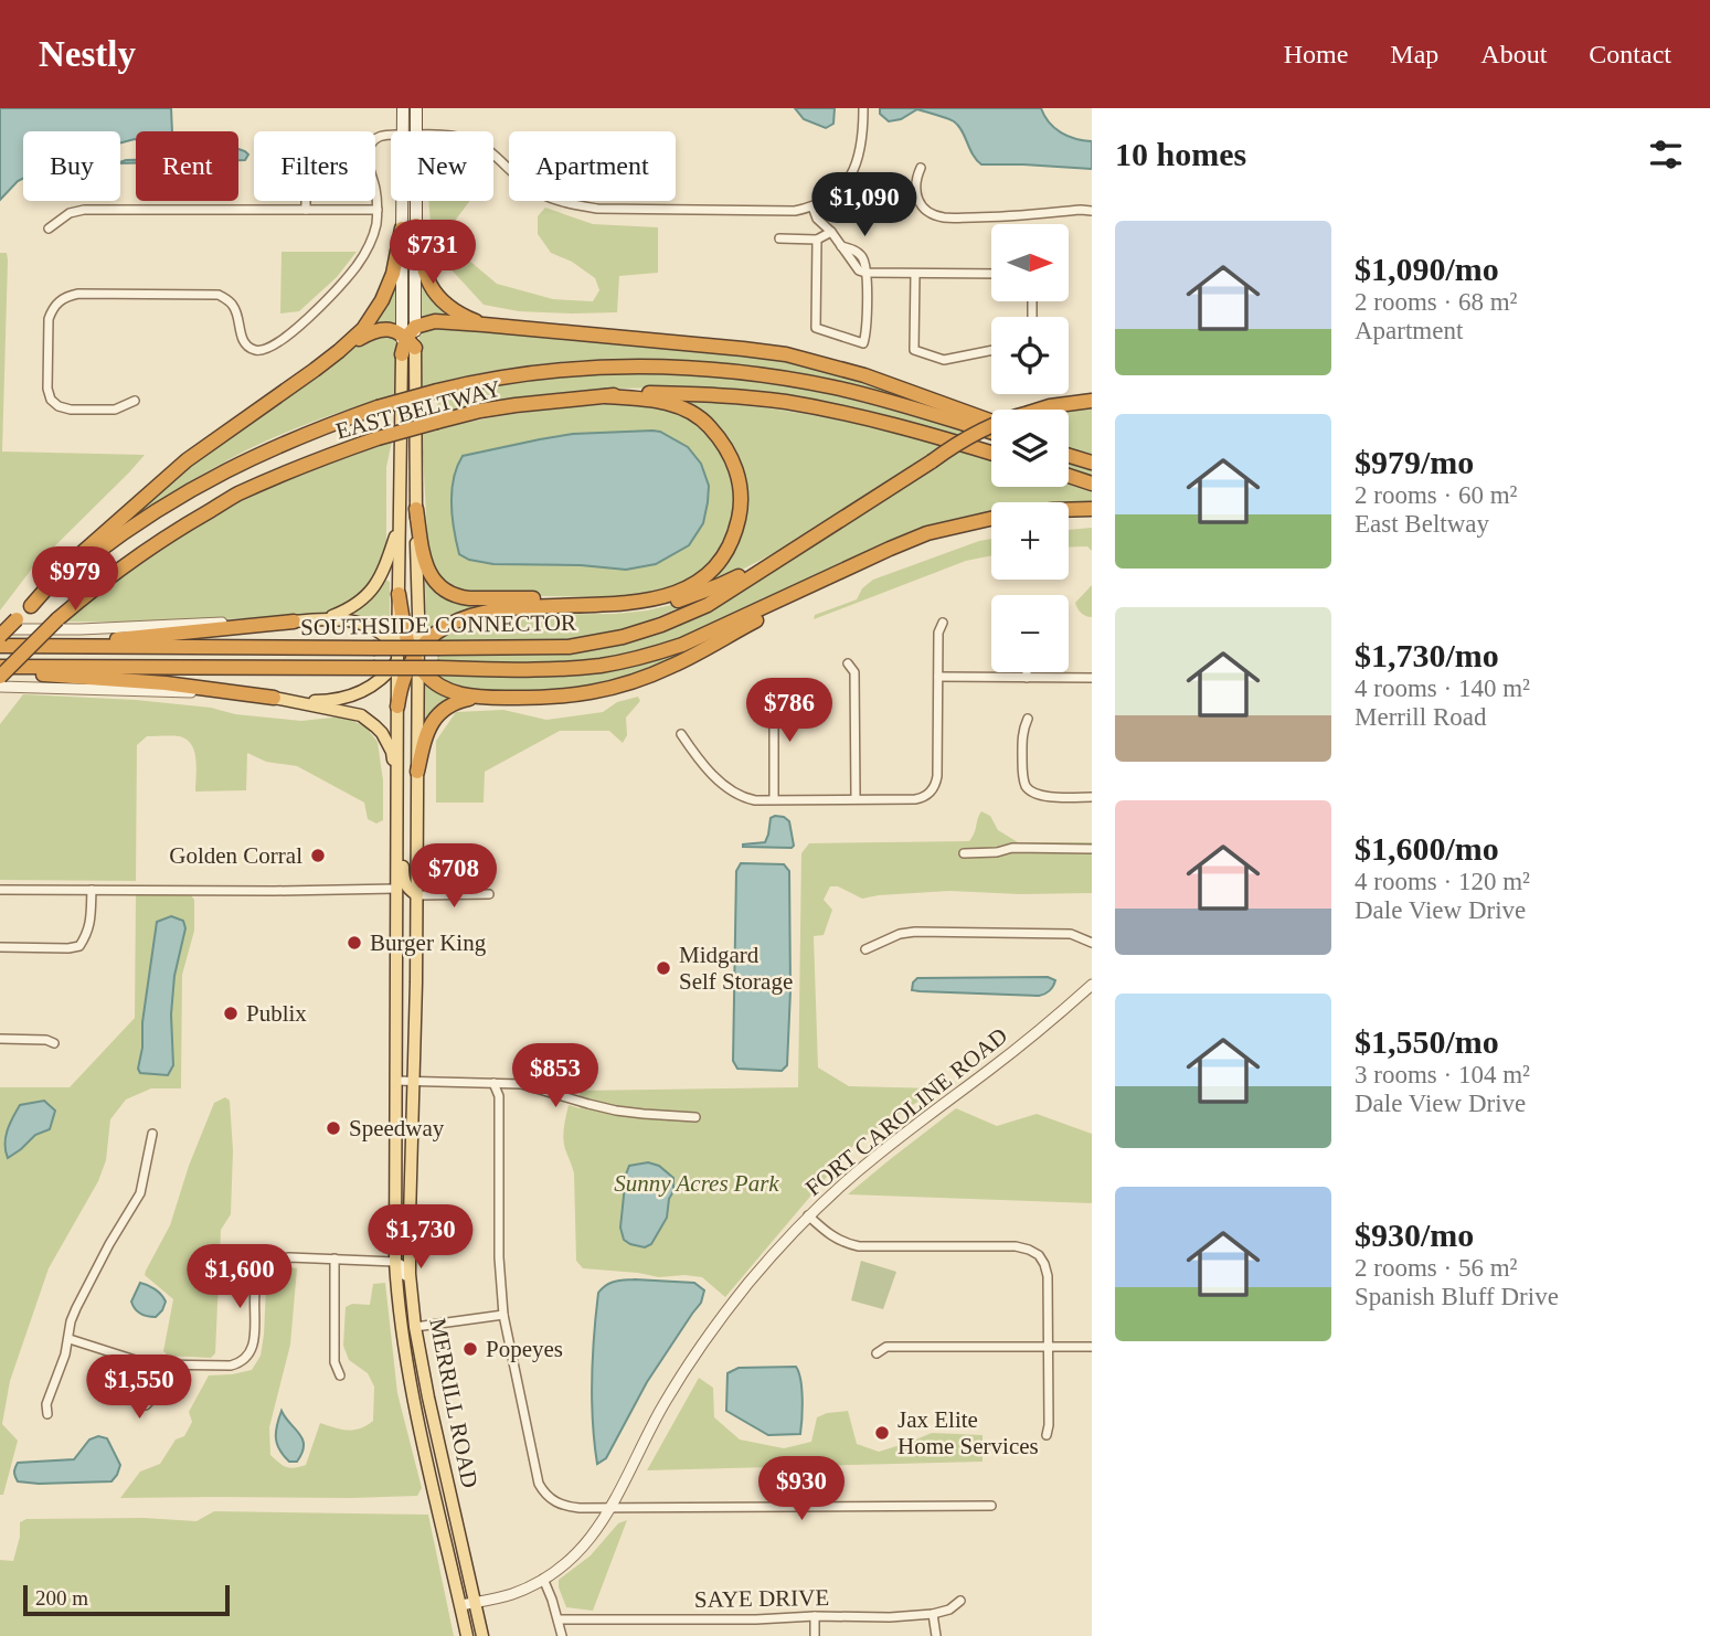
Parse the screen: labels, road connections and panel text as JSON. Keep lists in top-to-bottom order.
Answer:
{
  "streets": {
    "highway": ["EAST BELTWAY", "SOUTHSIDE CONNECTOR"],
    "main road": ["MERRILL ROAD"],
    "street": ["FORT CAROLINE ROAD", "SAYE DRIVE"]
  },
  "crossings": [
    ["EAST BELTWAY", "SOUTHSIDE CONNECTOR"],
    ["FORT CAROLINE ROAD", "MERRILL ROAD"]
  ],
  "parks": ["Sunny Acres Park"],
  "places": [
    "Golden Corral",
    "Burger King",
    "Midgard Self Storage",
    "Publix",
    "Speedway",
    "Popeyes",
    "Jax Elite Home Services"
  ],
  "scale_bar": "200 m",
  "north": "right",
  "page": {
    "header": "Nestly",
    "nav": [
      "Home",
      "Map",
      "About",
      "Contact"
    ],
    "heading": "10 homes",
    "chip": [
      "Buy",
      "Rent",
      "Filters",
      "New",
      "Apartment"
    ],
    "price": [
      "$1,090",
      "$731",
      "$979",
      "$786",
      "$708",
      "$853",
      "$1,730",
      "$1,600",
      "$1,550",
      "$930"
    ],
    "list": [
      {
        "name": "$1,090/mo",
        "note": "2 rooms · 68 m² · Apartment"
      },
      {
        "name": "$979/mo",
        "note": "2 rooms · 60 m² · East Beltway"
      },
      {
        "name": "$1,730/mo",
        "note": "4 rooms · 140 m² · Merrill Road"
      },
      {
        "name": "$1,600/mo",
        "note": "4 rooms · 120 m² · Dale View Drive"
      },
      {
        "name": "$1,550/mo",
        "note": "3 rooms · 104 m² · Dale View Drive"
      },
      {
        "name": "$930/mo",
        "note": "2 rooms · 56 m² · Spanish Bluff Drive"
      }
    ],
    "map_buttons": ["+", "−"],
    "scale": "200 m"
  }
}
